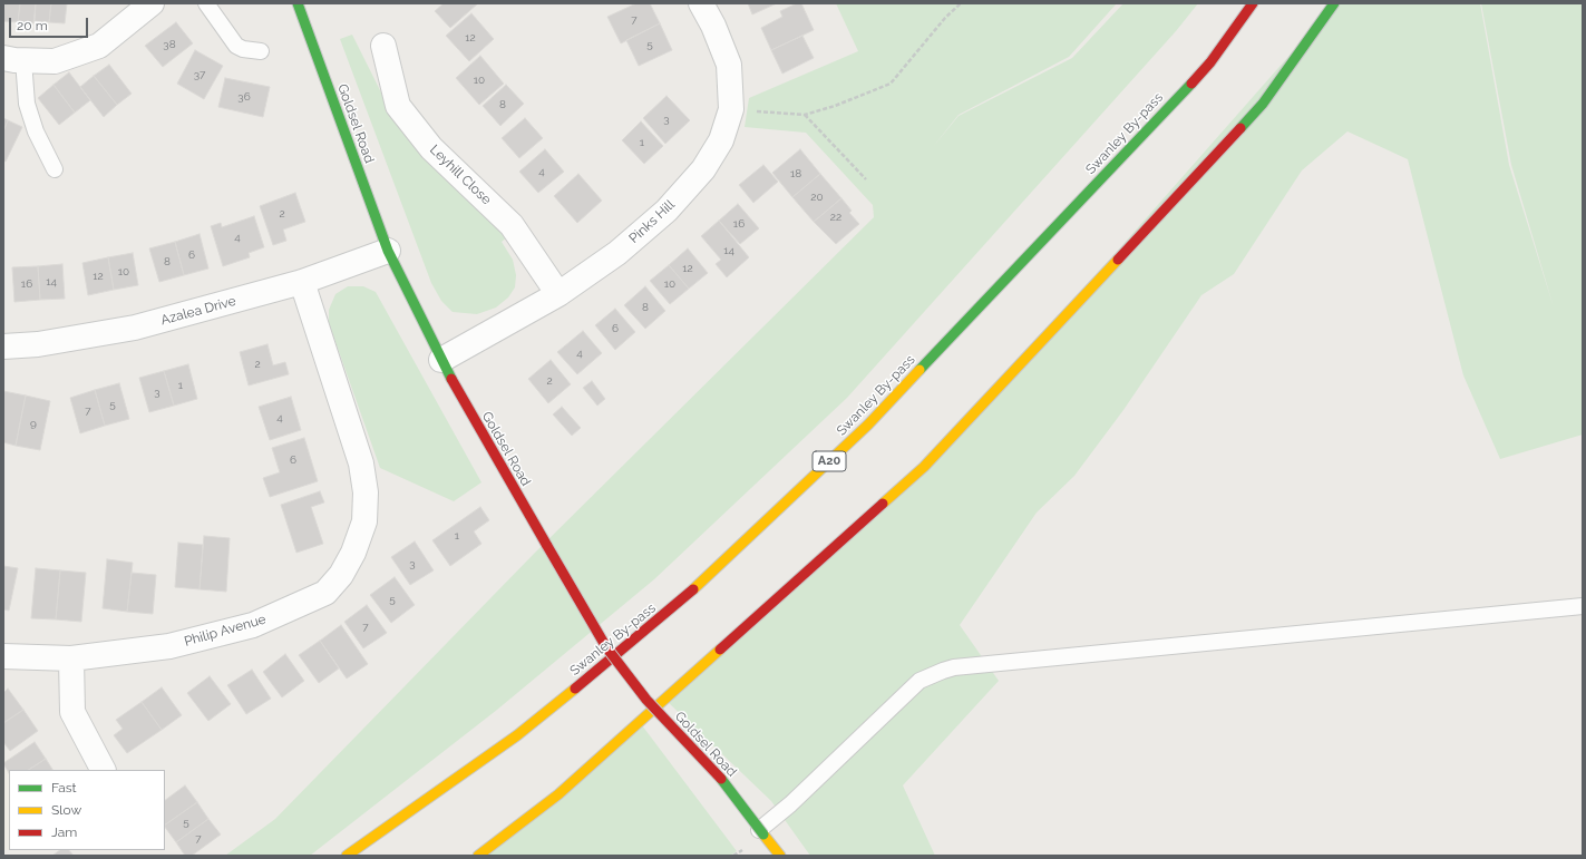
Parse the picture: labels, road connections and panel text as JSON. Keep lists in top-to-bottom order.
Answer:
{
  "streets": {
    "main road": ["Goldsel Road", "Swanley By-pass", "A20"],
    "street": [
      "Leyhill Close",
      "Pinks Hill",
      "Azalea Drive",
      "Philip Avenue"
    ]
  },
  "crossings": [
    ["Goldsel Road", "Pinks Hill"],
    ["Goldsel Road", "Azalea Drive"],
    ["Leyhill Close", "Pinks Hill"],
    ["Azalea Drive", "Philip Avenue"]
  ],
  "house_numbers": [
    "7",
    "12",
    "38",
    "5",
    "37",
    "10",
    "36",
    "8",
    "3",
    "1",
    "4",
    "18",
    "20",
    "2",
    "22",
    "16",
    "4",
    "14",
    "6",
    "8",
    "12",
    "10",
    "12",
    "14",
    "16",
    "10",
    "8",
    "6",
    "4",
    "2",
    "2",
    "1",
    "3",
    "5",
    "7",
    "4",
    "9",
    "6",
    "1",
    "3",
    "5",
    "7",
    "5",
    "7"
  ],
  "legend": ["Fast", "Slow", "Jam"],
  "scale_bar": "20 m"
}
